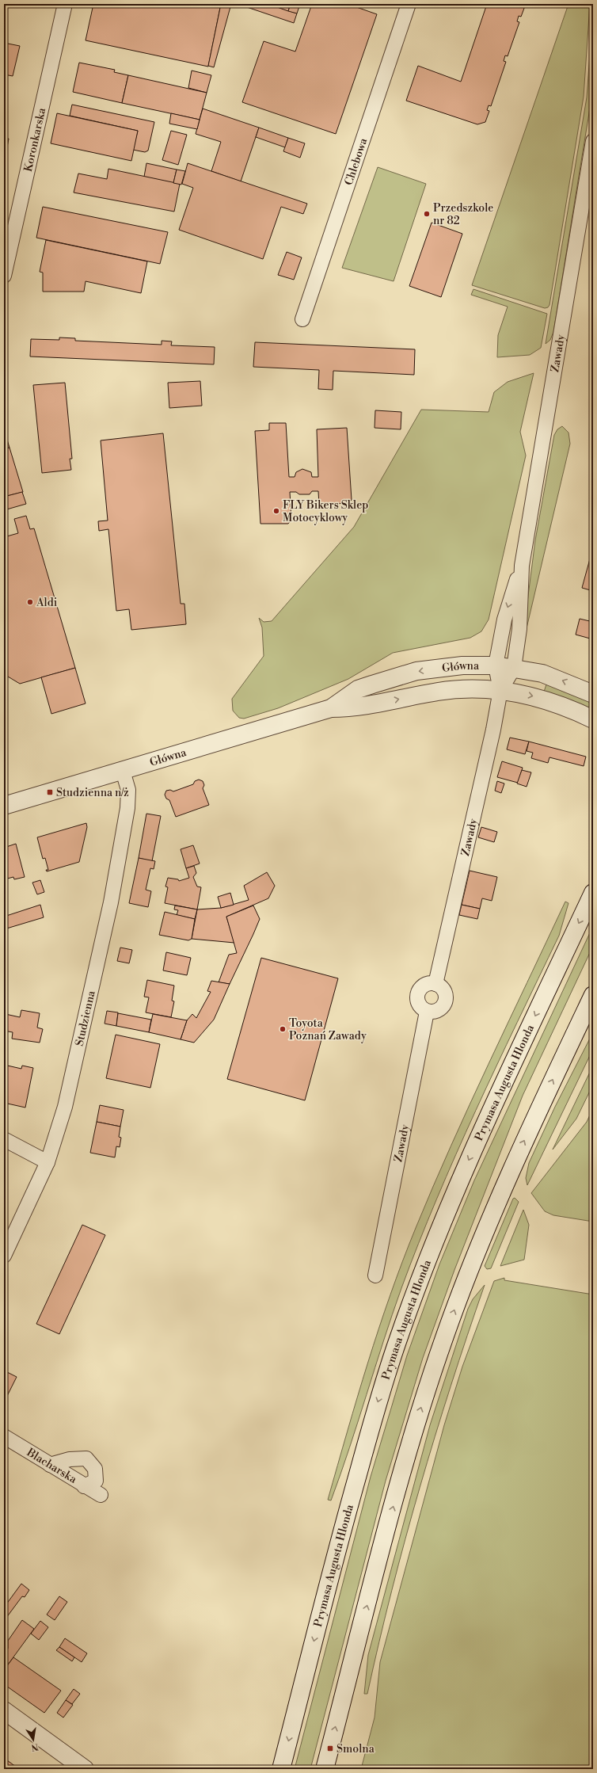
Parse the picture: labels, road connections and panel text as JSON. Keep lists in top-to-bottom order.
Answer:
{
  "streets": {
    "main road": ["Główna", "Prymasa Augusta Hlonda"],
    "street": [
      "Koronkarska",
      "Chlebowa",
      "Zawady",
      "Studzienna",
      "Blacharska"
    ]
  },
  "crossings": [
    ["Zawady", "Główna"],
    ["Główna", "Studzienna"]
  ],
  "places": {
    "other": [
      "Przedszkole nr 82",
      "FLY Bikers Sklep Motocyklowy",
      "Aldi",
      "Toyota Poznań Zawady"
    ],
    "transit": ["Studzienna n/ż", "Smolna"]
  },
  "north": "bottom"
}
